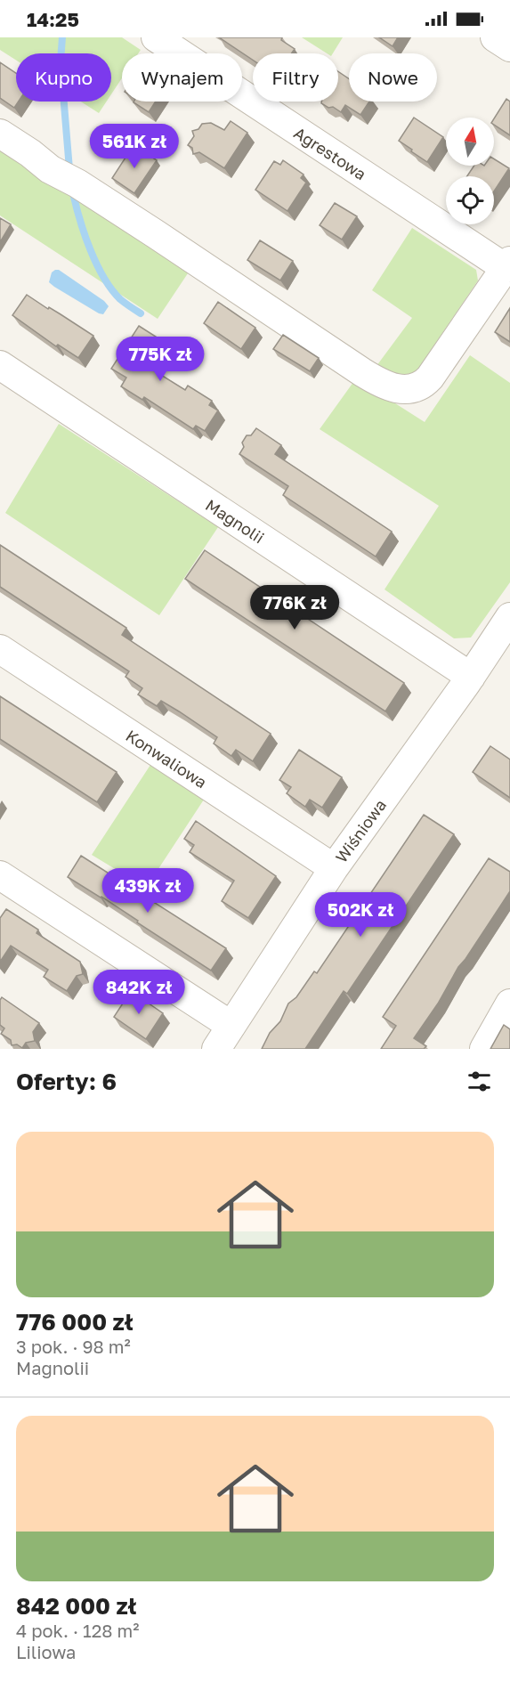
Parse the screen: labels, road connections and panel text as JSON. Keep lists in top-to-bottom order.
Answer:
{
  "streets": {
    "street": [
      "Agrestowa",
      "Magnolii",
      "Konwaliowa",
      "Wiśniowa"
    ]
  },
  "crossings": [
    ["Magnolii", "Wiśniowa"],
    ["Konwaliowa", "Wiśniowa"]
  ],
  "north": "top",
  "page": {
    "status": "14:25",
    "chip": [
      "Kupno",
      "Wynajem",
      "Filtry",
      "Nowe"
    ],
    "price": [
      "561K zł",
      "775K zł",
      "776K zł",
      "439K zł",
      "502K zł",
      "842K zł"
    ],
    "heading": "Oferty: 6",
    "list": [
      {
        "name": "776 000 zł",
        "note": "3 pok. · 98 m² · Magnolii"
      },
      {
        "name": "842 000 zł",
        "note": "4 pok. · 128 m² · Liliowa"
      }
    ]
  }
}
